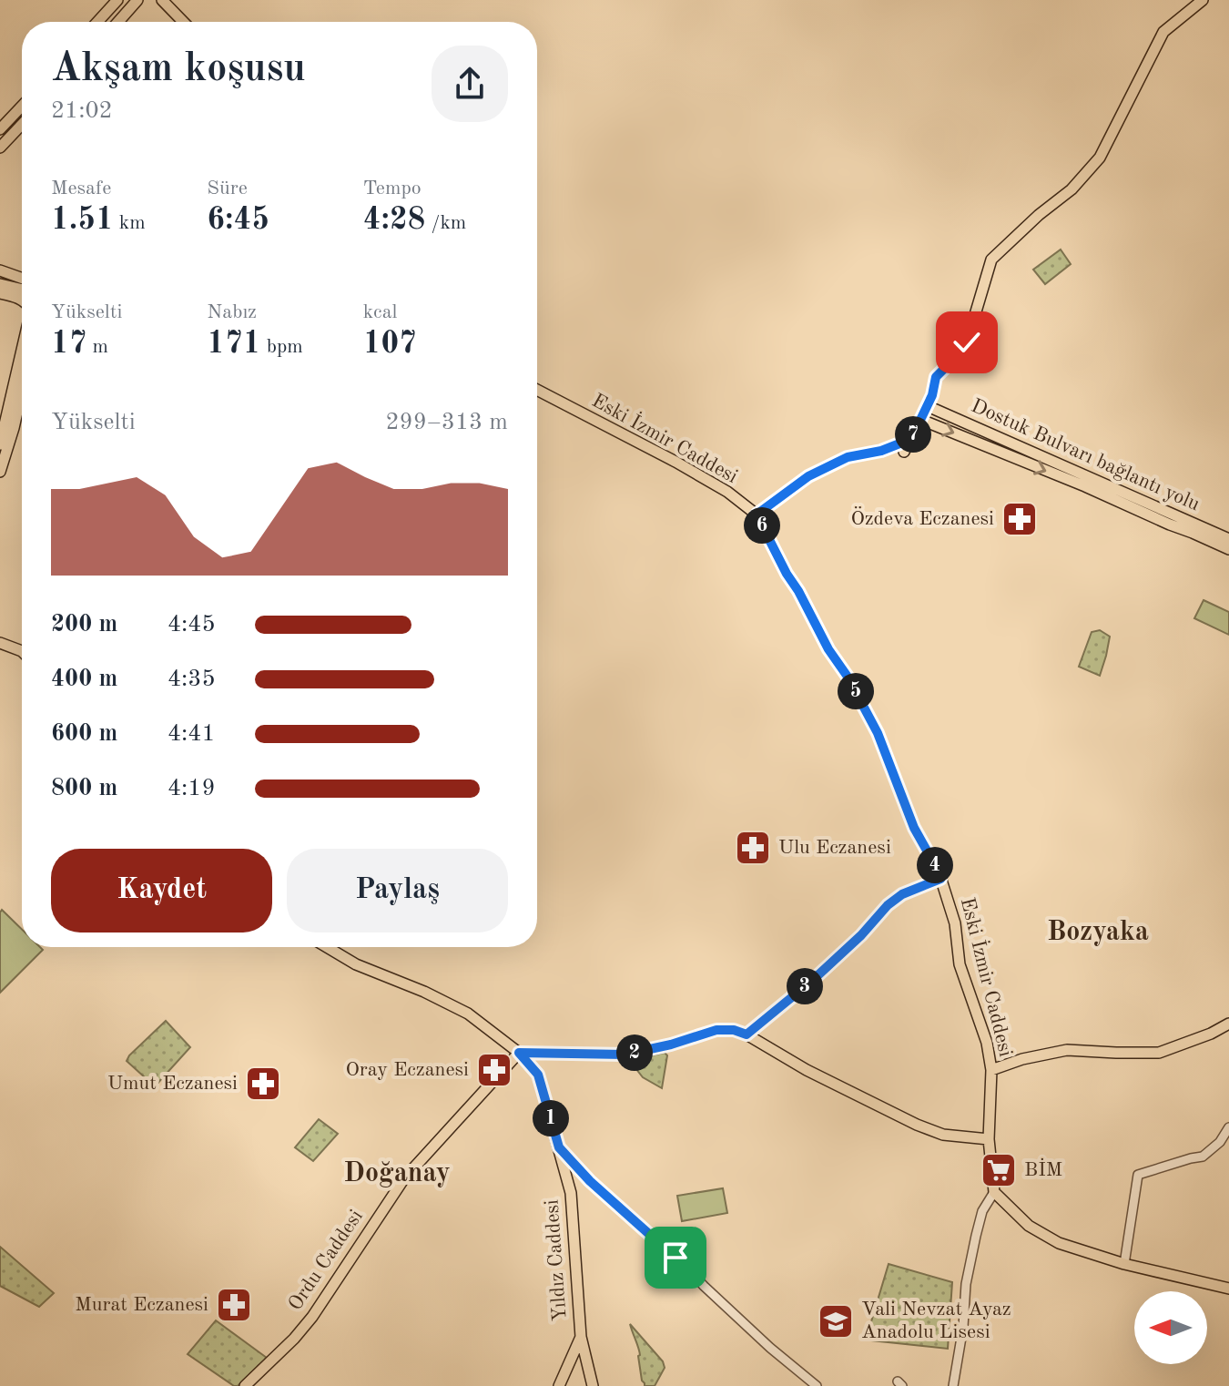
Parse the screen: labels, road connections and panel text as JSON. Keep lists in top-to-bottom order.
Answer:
{
  "streets": {
    "main road": [
      "Eski İzmir Caddesi",
      "Dostuk Bulvarı bağlantı yolu",
      "Ordu Caddesi",
      "Yıldız Caddesi"
    ]
  },
  "crossings": [
    ["Ordu Caddesi", "Yıldız Caddesi"]
  ],
  "districts": ["Bozyaka", "Doğanay"],
  "places": {
    "pharmacy": [
      "Özdeva Eczanesi",
      "Ulu Eczanesi",
      "Oray Eczanesi",
      "Umut Eczanesi",
      "Murat Eczanesi"
    ],
    "supermarket": ["BİM"],
    "school or university": ["Vali Nevzat Ayaz Anadolu Lisesi"]
  },
  "north": "left",
  "page": {
    "heading": ["Akşam koşusu", "21:02"],
    "stats": [
      ["Mesafe", "1.51 km"],
      ["Süre", "6:45"],
      ["Tempo", "4:28 /km"],
      ["Yükselti", "17 m"],
      ["Nabız", "171 bpm"],
      ["kcal", "107"]
    ],
    "chart": ["Yükselti", "299–313 m"],
    "pins": [
      "7",
      "6",
      "5",
      "4",
      "3",
      "2",
      "1"
    ],
    "list": [
      {
        "name": "200 m",
        "note": "4:45"
      },
      {
        "name": "400 m",
        "note": "4:35"
      },
      {
        "name": "600 m",
        "note": "4:41"
      },
      {
        "name": "800 m",
        "note": "4:19"
      }
    ],
    "buttons": ["Kaydet", "Paylaş"]
  }
}
